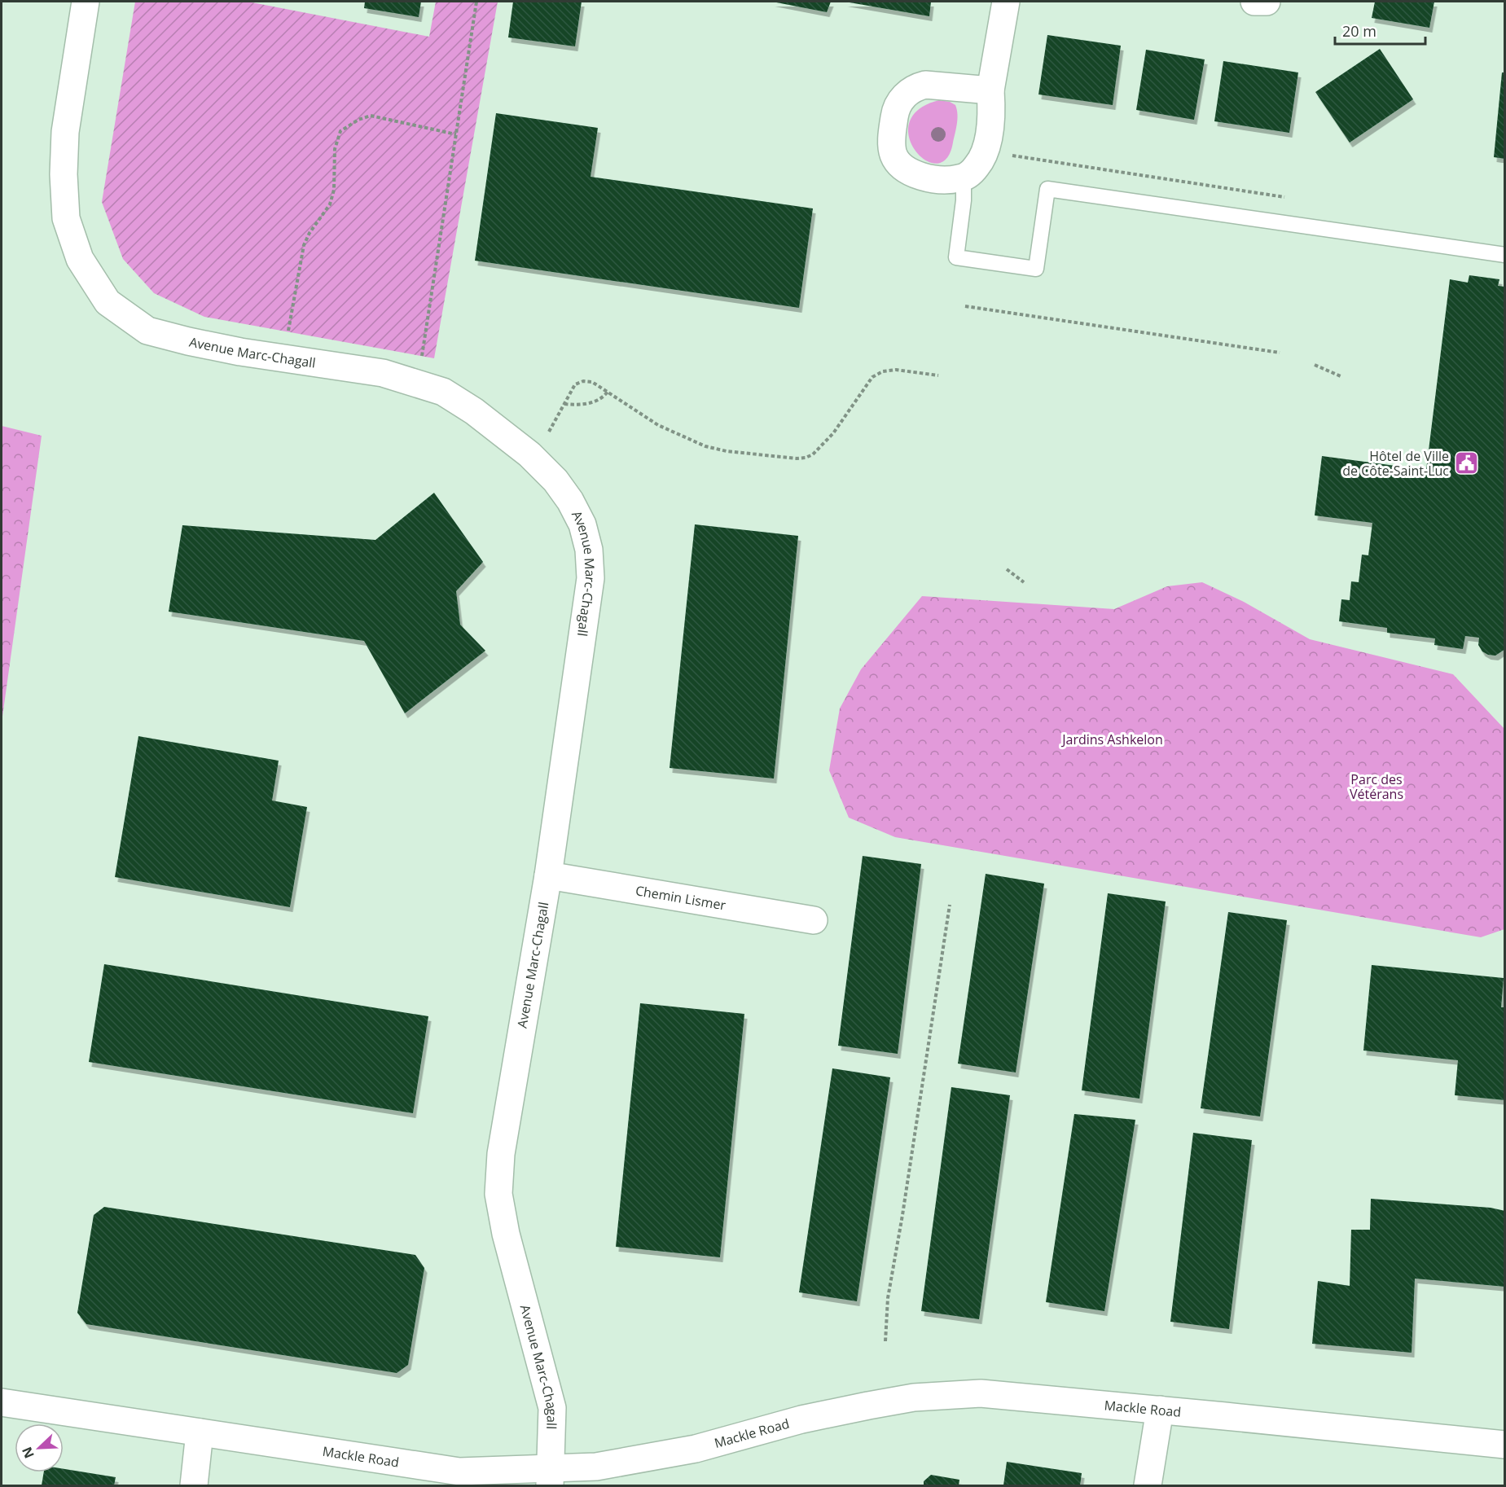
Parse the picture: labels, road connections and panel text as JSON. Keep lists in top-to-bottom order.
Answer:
{
  "streets": {
    "street": ["Avenue Marc-Chagall", "Chemin Lismer", "Mackle Road"]
  },
  "crossings": [
    ["Avenue Marc-Chagall", "Chemin Lismer"],
    ["Avenue Marc-Chagall", "Mackle Road"]
  ],
  "parks": ["Jardins Ashkelon", "Parc des Vétérans"],
  "places": {
    "public building": ["Hôtel de Ville de Côte-Saint-Luc"]
  },
  "scale_bar": "20 m",
  "north": "bottom left"
}
